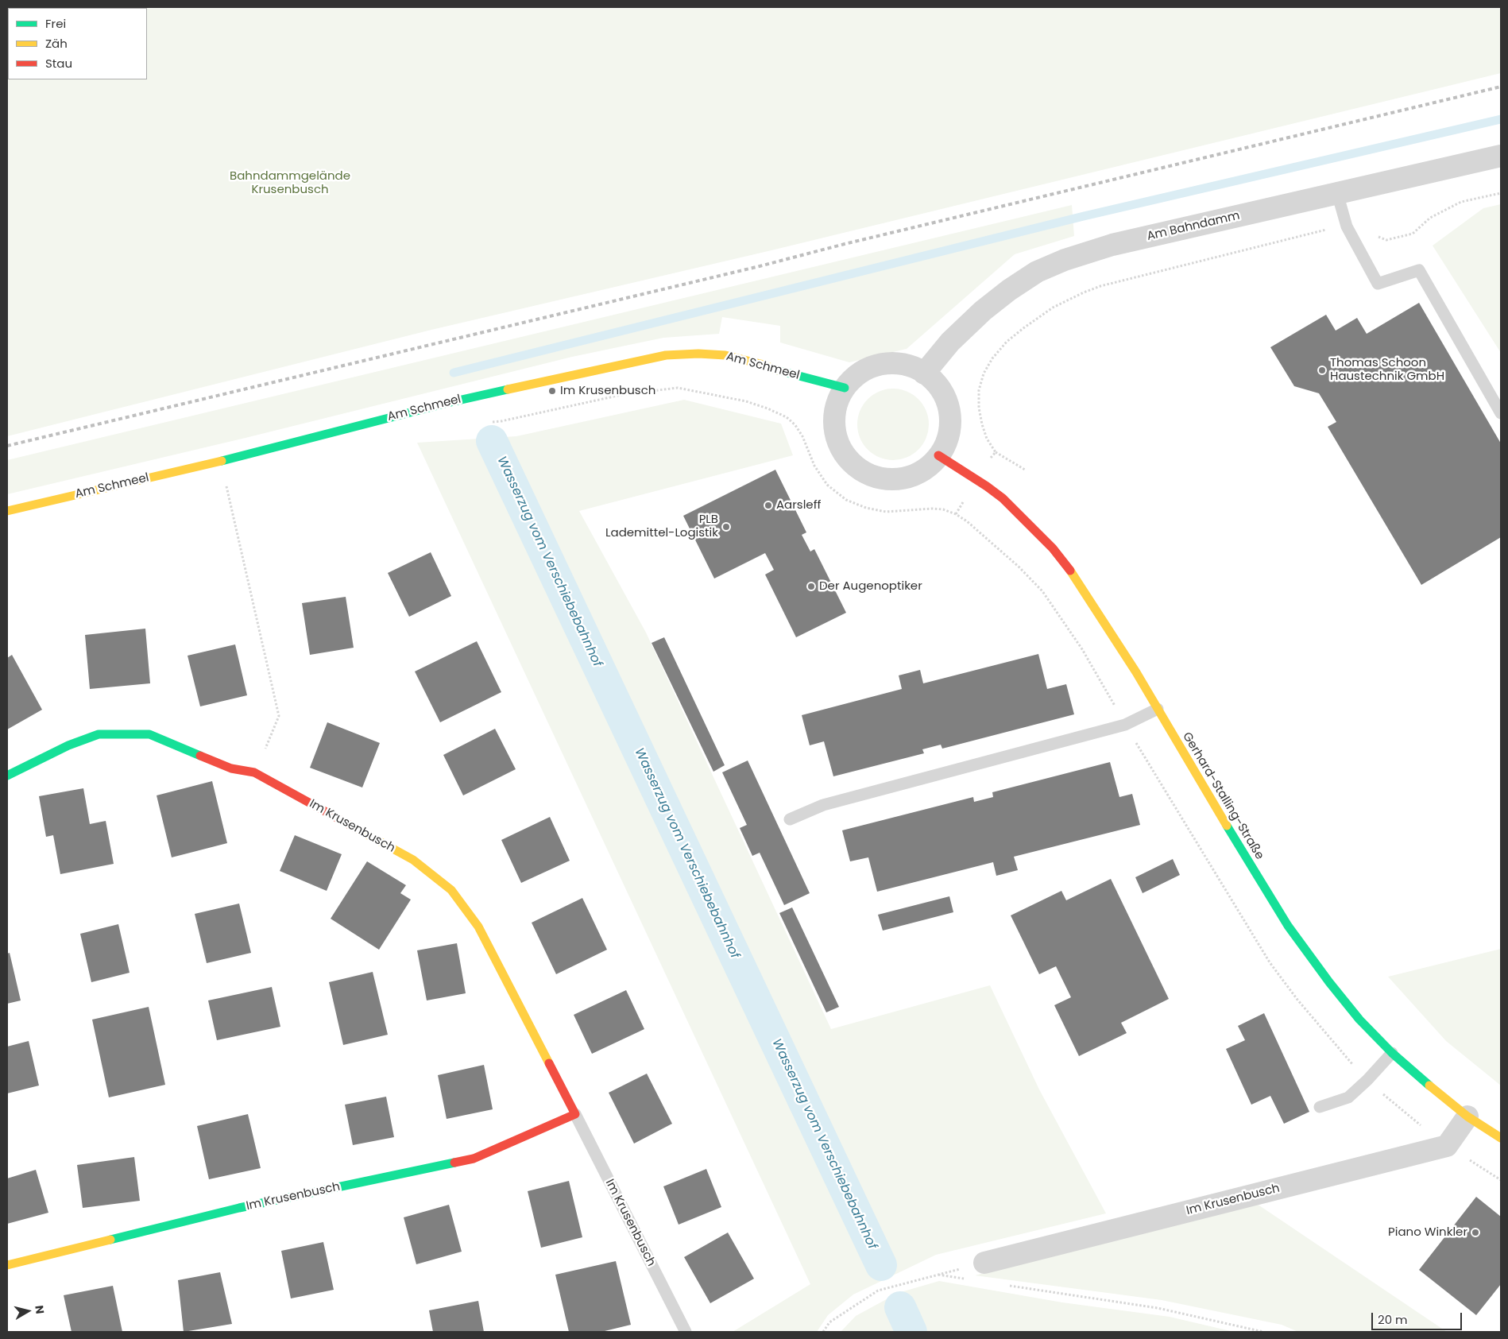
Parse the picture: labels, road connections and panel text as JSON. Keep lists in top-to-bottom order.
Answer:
{
  "streets": {
    "street": [
      "Am Bahndamm",
      "Am Schmeel",
      "Gerhard-Stalling-Straße",
      "Im Krusenbusch"
    ]
  },
  "crossings": [
    ["Am Bahndamm", "Am Schmeel"],
    ["Am Bahndamm", "Gerhard-Stalling-Straße"],
    ["Am Schmeel", "Gerhard-Stalling-Straße"],
    ["Gerhard-Stalling-Straße", "Im Krusenbusch"]
  ],
  "water": ["Wasserzug vom Verschiebebahnhof"],
  "parks": ["Bahndammgelände Krusenbusch"],
  "places": [
    "Thomas Schoon Haustechnik GmbH",
    "Im Krusenbusch",
    "Aarsleff",
    "PLB Lademittel-Logistik",
    "Der Augenoptiker",
    "Piano Winkler"
  ],
  "legend": ["Frei", "Zäh", "Stau"],
  "scale_bar": "20 m",
  "north": "right"
}
